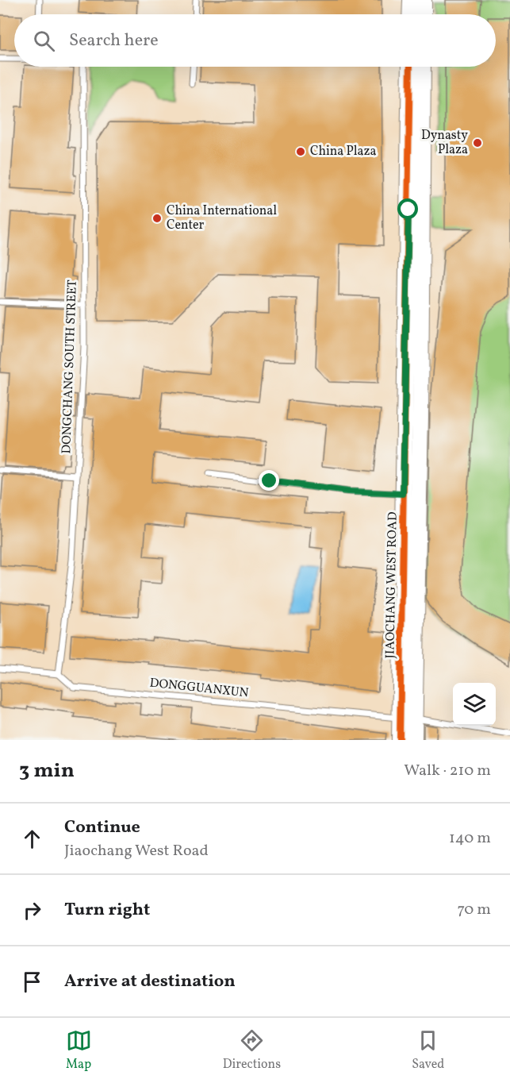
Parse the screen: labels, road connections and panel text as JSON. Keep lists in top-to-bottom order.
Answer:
{
  "streets": {
    "street": ["JIAOCHANG WEST ROAD"],
    "lane": ["DONGCHANG SOUTH STREET", "DONGGUANXUN"]
  },
  "crossings": [
    ["DONGCHANG SOUTH STREET", "DONGGUANXUN"],
    ["JIAOCHANG WEST ROAD", "DONGGUANXUN"]
  ],
  "places": ["Dynasty Plaza", "China Plaza", "China International Center"],
  "page": {
    "search": "Search here",
    "heading": ["3 min", "Walk · 210 m"],
    "list": [
      ["Continue", "Jiaochang West Road", "140 m"],
      ["Turn right", "70 m"],
      "Arrive at destination"
    ],
    "nav": ["Map", "Directions", "Saved"]
  }
}
